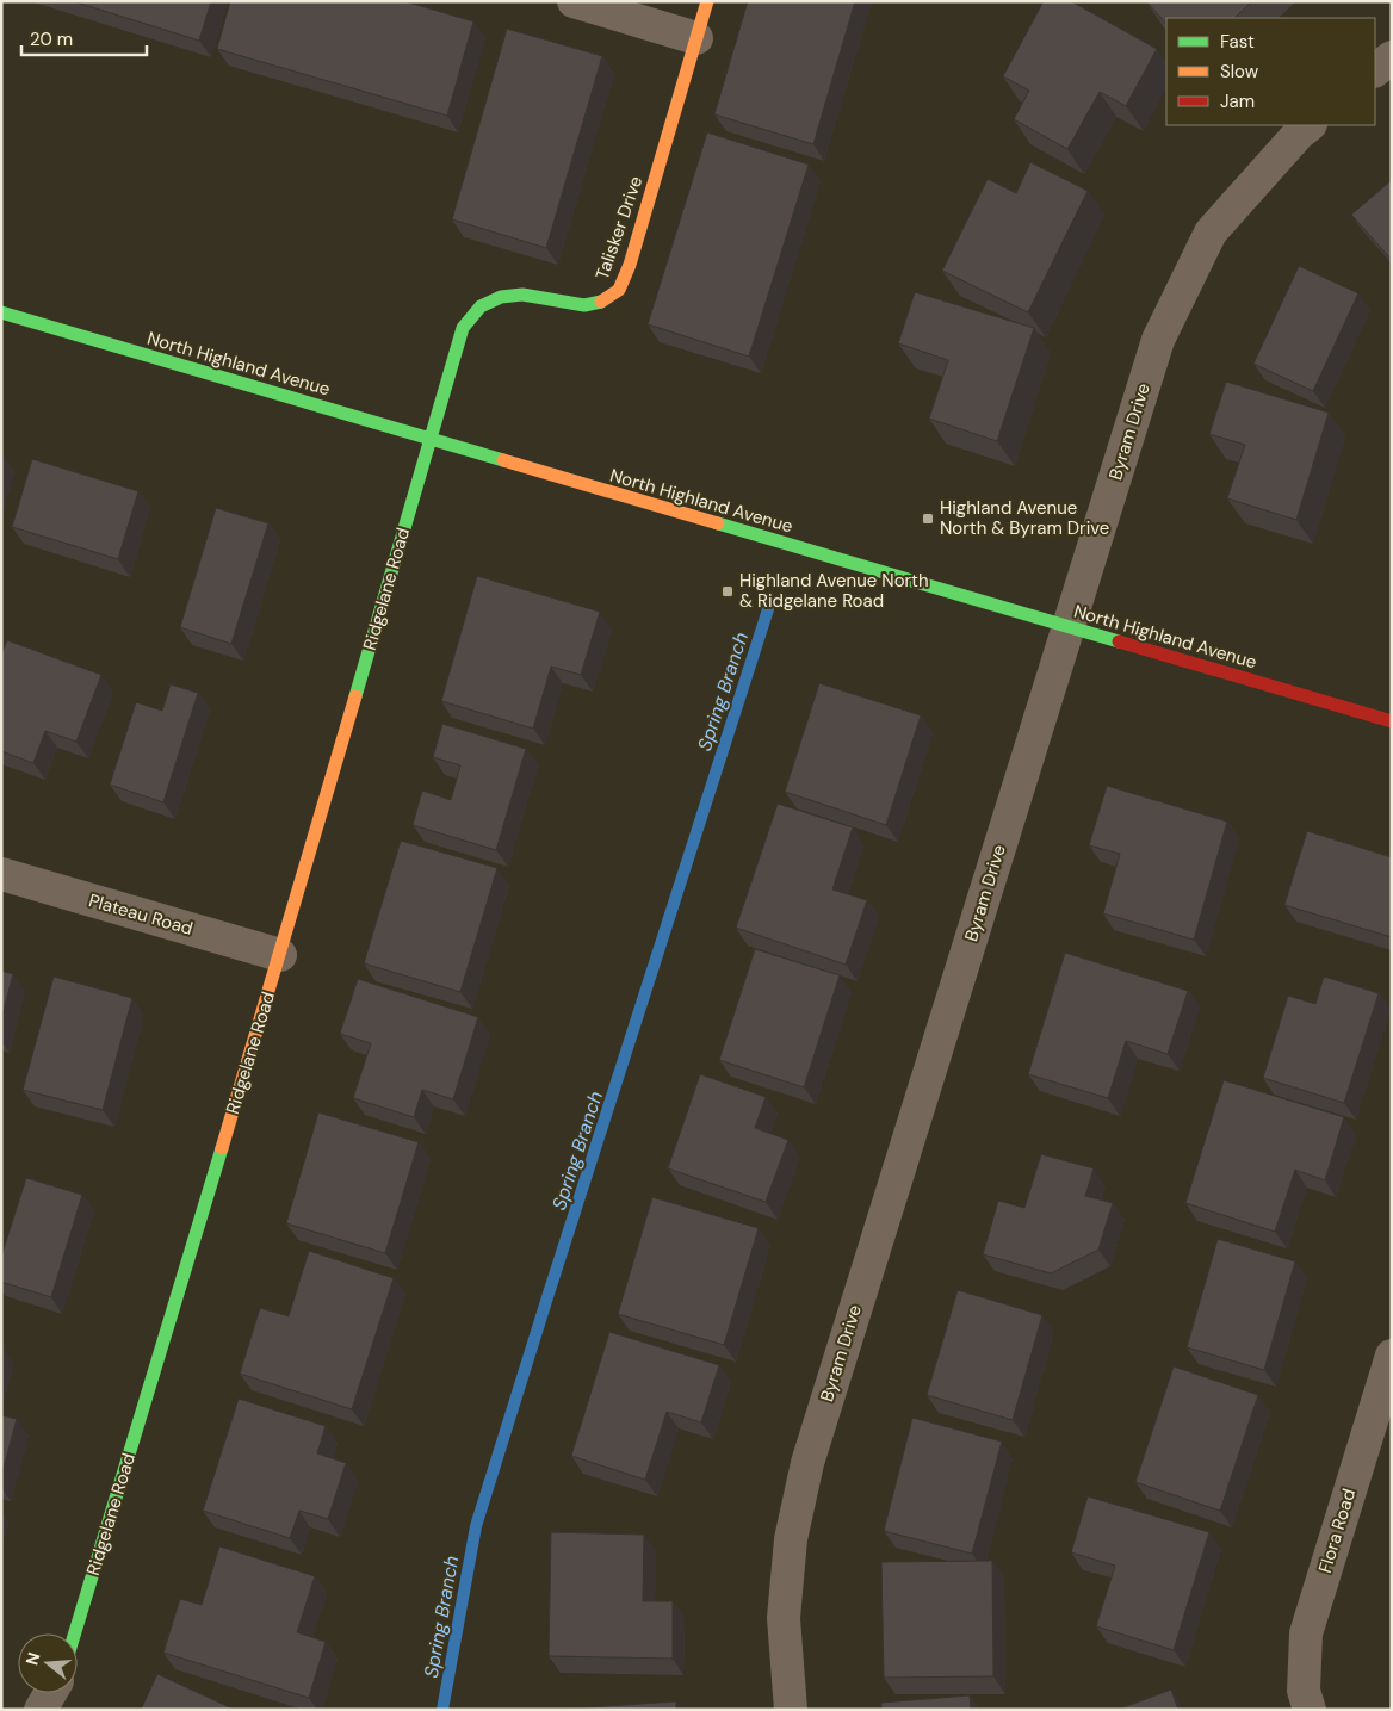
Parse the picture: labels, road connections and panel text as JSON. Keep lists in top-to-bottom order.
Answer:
{
  "streets": {
    "street": [
      "Talisker Drive",
      "North Highland Avenue",
      "Byram Drive",
      "Ridgelane Road",
      "Plateau Road",
      "Flora Road"
    ]
  },
  "crossings": [
    ["Talisker Drive", "North Highland Avenue"],
    ["Talisker Drive", "Ridgelane Road"],
    ["North Highland Avenue", "Byram Drive"],
    ["North Highland Avenue", "Ridgelane Road"],
    ["Ridgelane Road", "Plateau Road"]
  ],
  "water": ["Spring Branch"],
  "places": {
    "transit": ["Highland Avenue North & Byram Drive", "Highland Avenue North & Ridgelane Road"]
  },
  "legend": ["Fast", "Slow", "Jam"],
  "scale_bar": "20 m",
  "north": "left"
}
